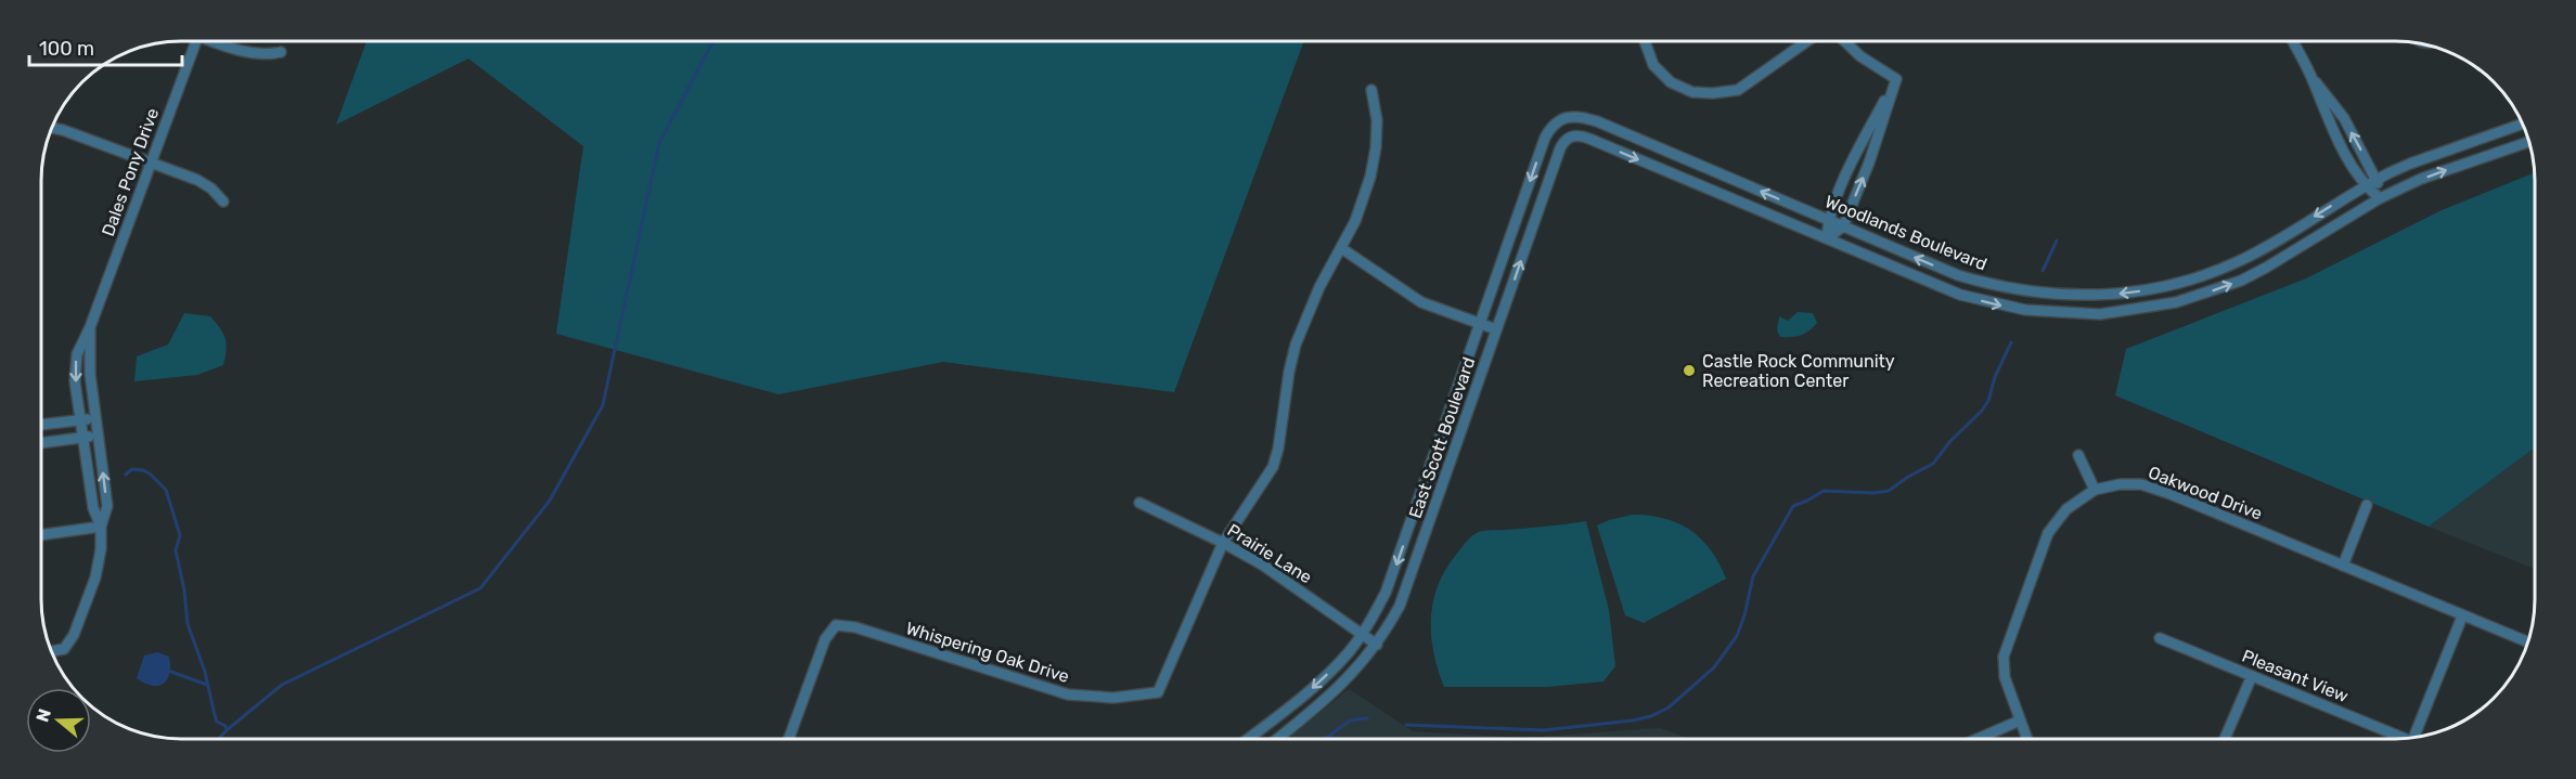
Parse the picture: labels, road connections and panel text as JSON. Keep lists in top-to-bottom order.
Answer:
{
  "streets": {
    "street": [
      "Dales Pony Drive",
      "Woodlands Boulevard",
      "East Scott Boulevard",
      "Oakwood Drive",
      "Prairie Lane",
      "Whispering Oak Drive",
      "Pleasant View"
    ]
  },
  "crossings": [
    ["Woodlands Boulevard", "East Scott Boulevard"],
    ["East Scott Boulevard", "Prairie Lane"],
    ["Prairie Lane", "Whispering Oak Drive"]
  ],
  "places": ["Castle Rock Community Recreation Center"],
  "scale_bar": "100 m",
  "north": "left"
}
